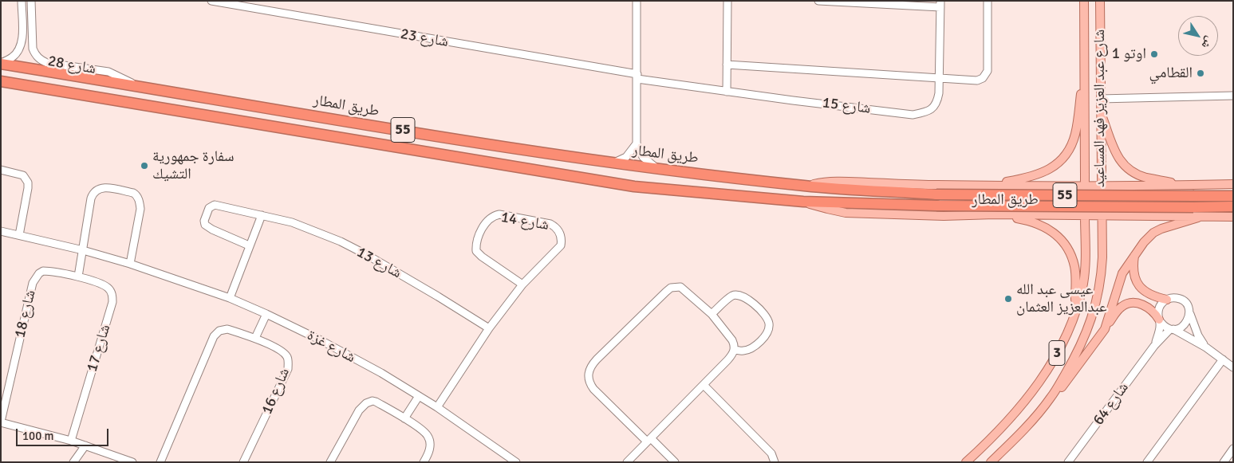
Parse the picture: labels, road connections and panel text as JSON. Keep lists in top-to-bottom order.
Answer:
{
  "streets": {
    "highway": ["طريق المطار", "55"],
    "main road": ["شارع عبد العزيز فهد المساعيد", "3"],
    "street": [
      "شارع 23",
      "شارع 28",
      "شارع 15",
      "شارع 14",
      "شارع 13",
      "شارع 18",
      "شارع غزة",
      "شارع 17",
      "شارع 16",
      "شارع 64"
    ]
  },
  "crossings": [
    ["شارع 23", "شارع 15"],
    ["شارع 28", "طريق المطار"],
    ["طريق المطار", "شارع عبد العزيز فهد المساعيد"],
    ["طريق المطار", "3"],
    ["شارع عبد العزيز فهد المساعيد", "3"],
    ["شارع 14", "شارع 13"],
    ["شارع 14", "شارع غزة"],
    ["شارع 18", "شارع 17"]
  ],
  "places": [
    "اوتو 1",
    "القطامي",
    "سفارة جمهورية التشيك",
    "عيسى عبد الله عبدالعزيز العثمان"
  ],
  "scale_bar": "100 m",
  "north": "bottom right"
}
